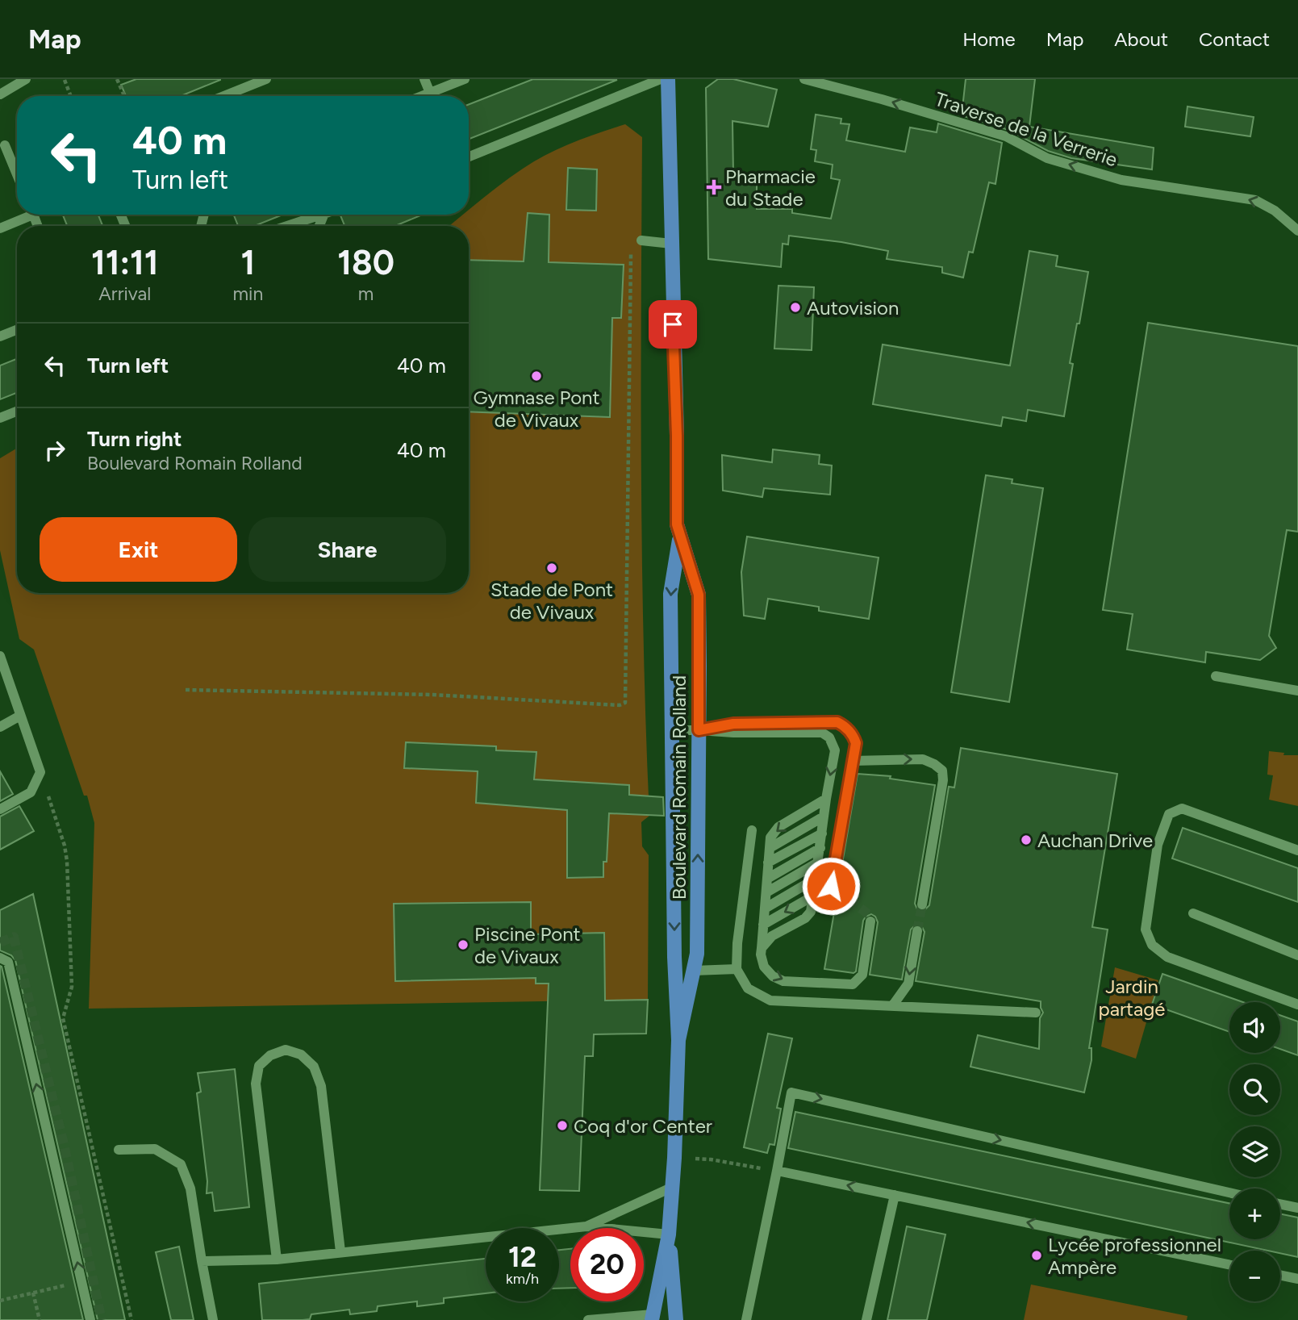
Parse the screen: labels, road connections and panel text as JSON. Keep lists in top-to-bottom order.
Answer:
{
  "streets": {
    "main road": ["Boulevard Romain Rolland"],
    "street": ["Traverse de la Verrerie"]
  },
  "one_way": ["Traverse de la Verrerie"],
  "parks": ["Jardin partagé"],
  "places": {
    "health": ["Pharmacie du Stade"],
    "other": [
      "Autovision",
      "Gymnase Pont de Vivaux",
      "Stade de Pont de Vivaux",
      "Auchan Drive",
      "Piscine Pont de Vivaux",
      "Coq d'or Center",
      "Lycée professionnel Ampère"
    ]
  },
  "page": {
    "header": "Map",
    "nav": [
      "Home",
      "Map",
      "About",
      "Contact"
    ],
    "turn": ["40 m", "Turn left"],
    "eta": [
      "11:11",
      "Arrival",
      "1",
      "min",
      "180",
      "m"
    ],
    "list": [
      {
        "name": "Turn left",
        "value": "40 m"
      },
      {
        "name": "Turn right",
        "note": "Boulevard Romain Rolland",
        "value": "40 m"
      }
    ],
    "buttons": ["Exit", "Share"],
    "map_buttons": ["+", "−"],
    "speed": "12 km/h",
    "limit": "20"
  }
}
